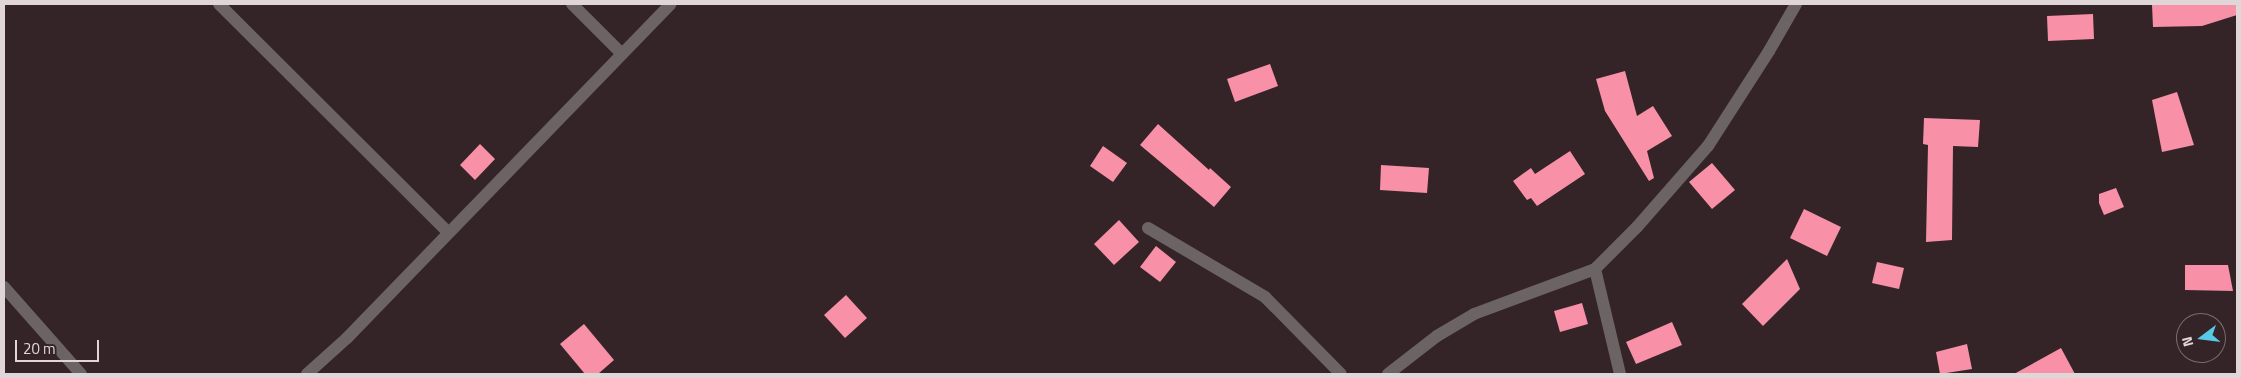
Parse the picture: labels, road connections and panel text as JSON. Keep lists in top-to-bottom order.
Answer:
{
  "scale_bar": "20 m",
  "north": "left"
}
